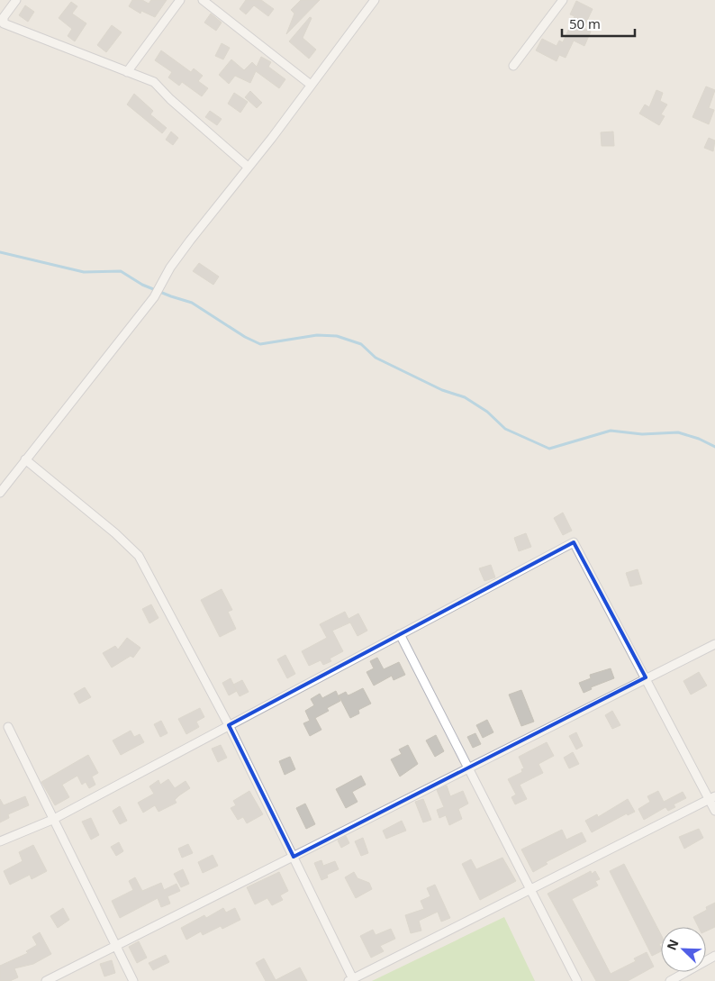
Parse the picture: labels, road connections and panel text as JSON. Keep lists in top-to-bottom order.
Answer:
{
  "scale_bar": "50 m",
  "north": "top left"
}
